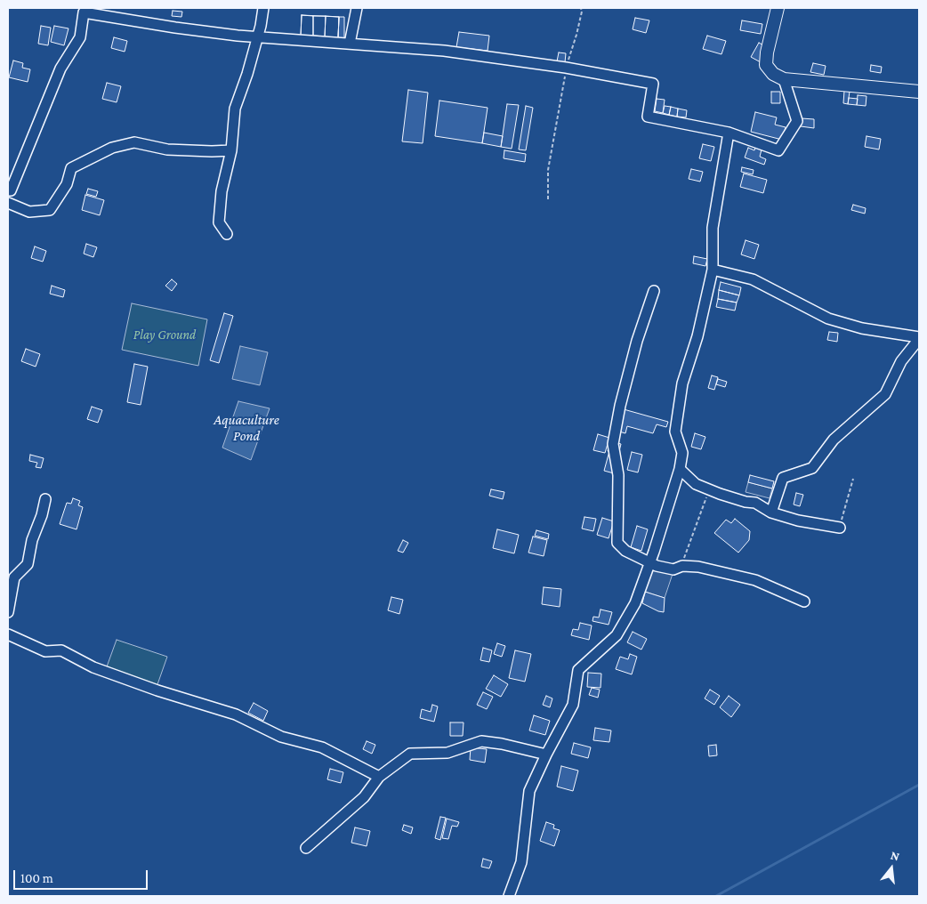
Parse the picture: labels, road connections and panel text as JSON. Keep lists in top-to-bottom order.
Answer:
{
  "water": ["Aquaculture Pond"],
  "parks": ["Play Ground"],
  "scale_bar": "100 m",
  "north": "top"
}
